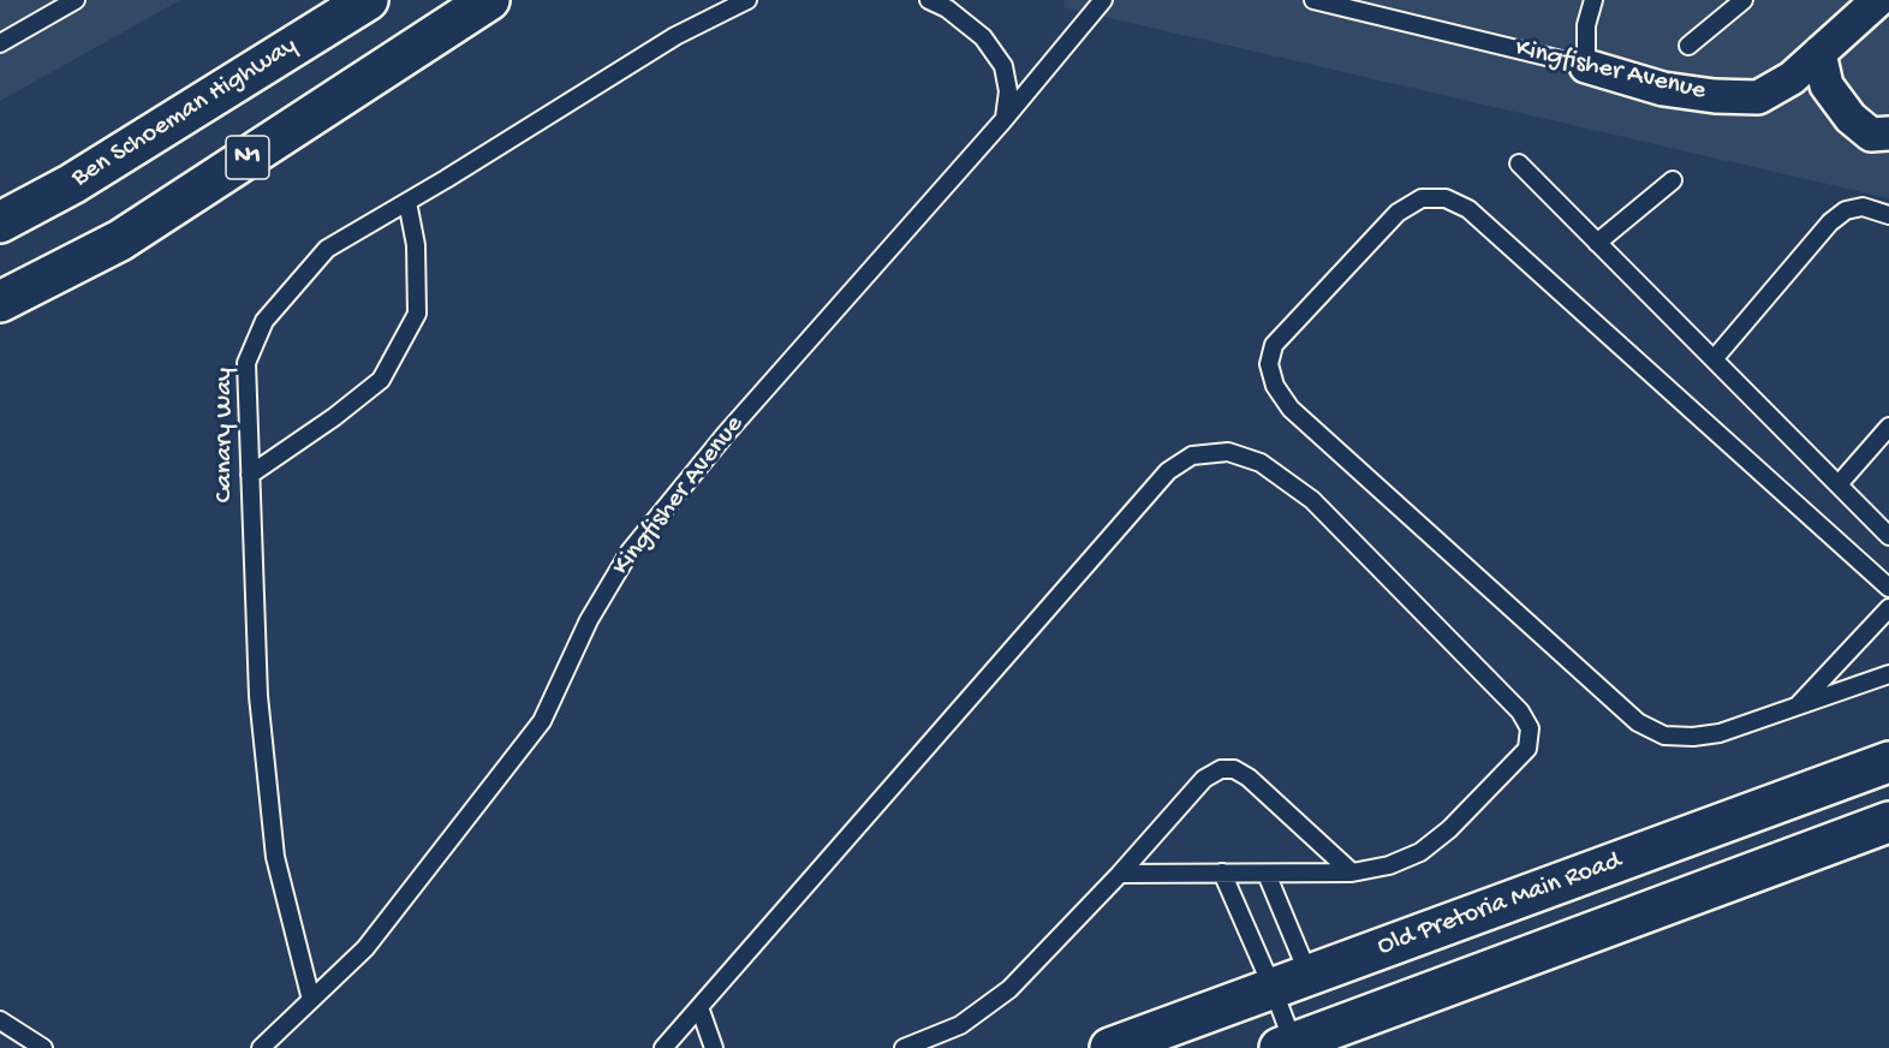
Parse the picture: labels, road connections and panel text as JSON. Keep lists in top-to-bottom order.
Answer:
{
  "streets": {
    "main road": ["Ben Schoeman Highway", "N1", "Old Pretoria Main Road"],
    "street": ["Kingfisher Avenue"],
    "lane": ["Canary Way"]
  },
  "crossings": [
    ["Kingfisher Avenue", "Canary Way"]
  ]
}
